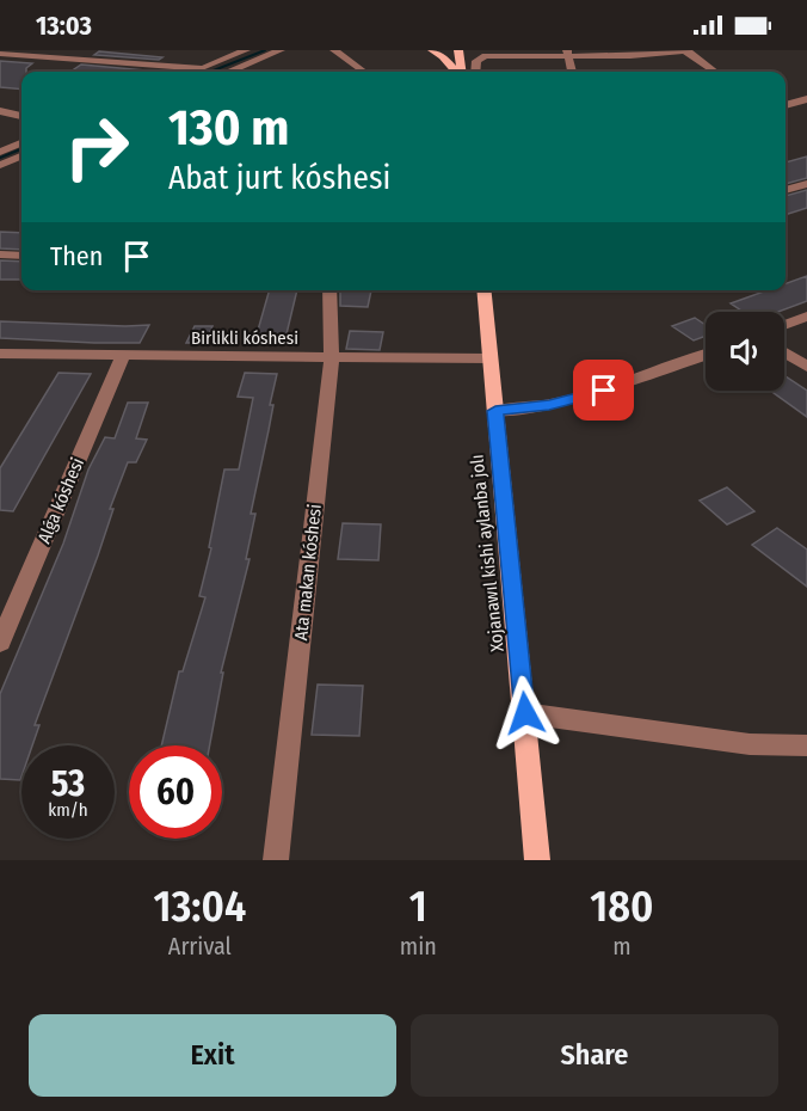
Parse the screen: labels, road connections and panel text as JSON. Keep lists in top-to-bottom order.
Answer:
{
  "streets": {
    "main road": ["Xojanawıl kishi aylanba jolı"],
    "street": ["Birlikli kóshesi", "Alǵa kóshesi", "Ata makan kóshesi"]
  },
  "crossings": [
    ["Birlikli kóshesi", "Alǵa kóshesi"],
    ["Birlikli kóshesi", "Xojanawıl kishi aylanba jolı"],
    ["Birlikli kóshesi", "Ata makan kóshesi"]
  ],
  "page": {
    "status": "13:03",
    "turn": ["130 m", "Abat jurt kóshesi"],
    "then": "Then",
    "speed": "53 km/h",
    "limit": "60",
    "eta": [
      "13:04",
      "Arrival",
      "1",
      "min",
      "180",
      "m"
    ],
    "buttons": ["Exit", "Share"]
  }
}
